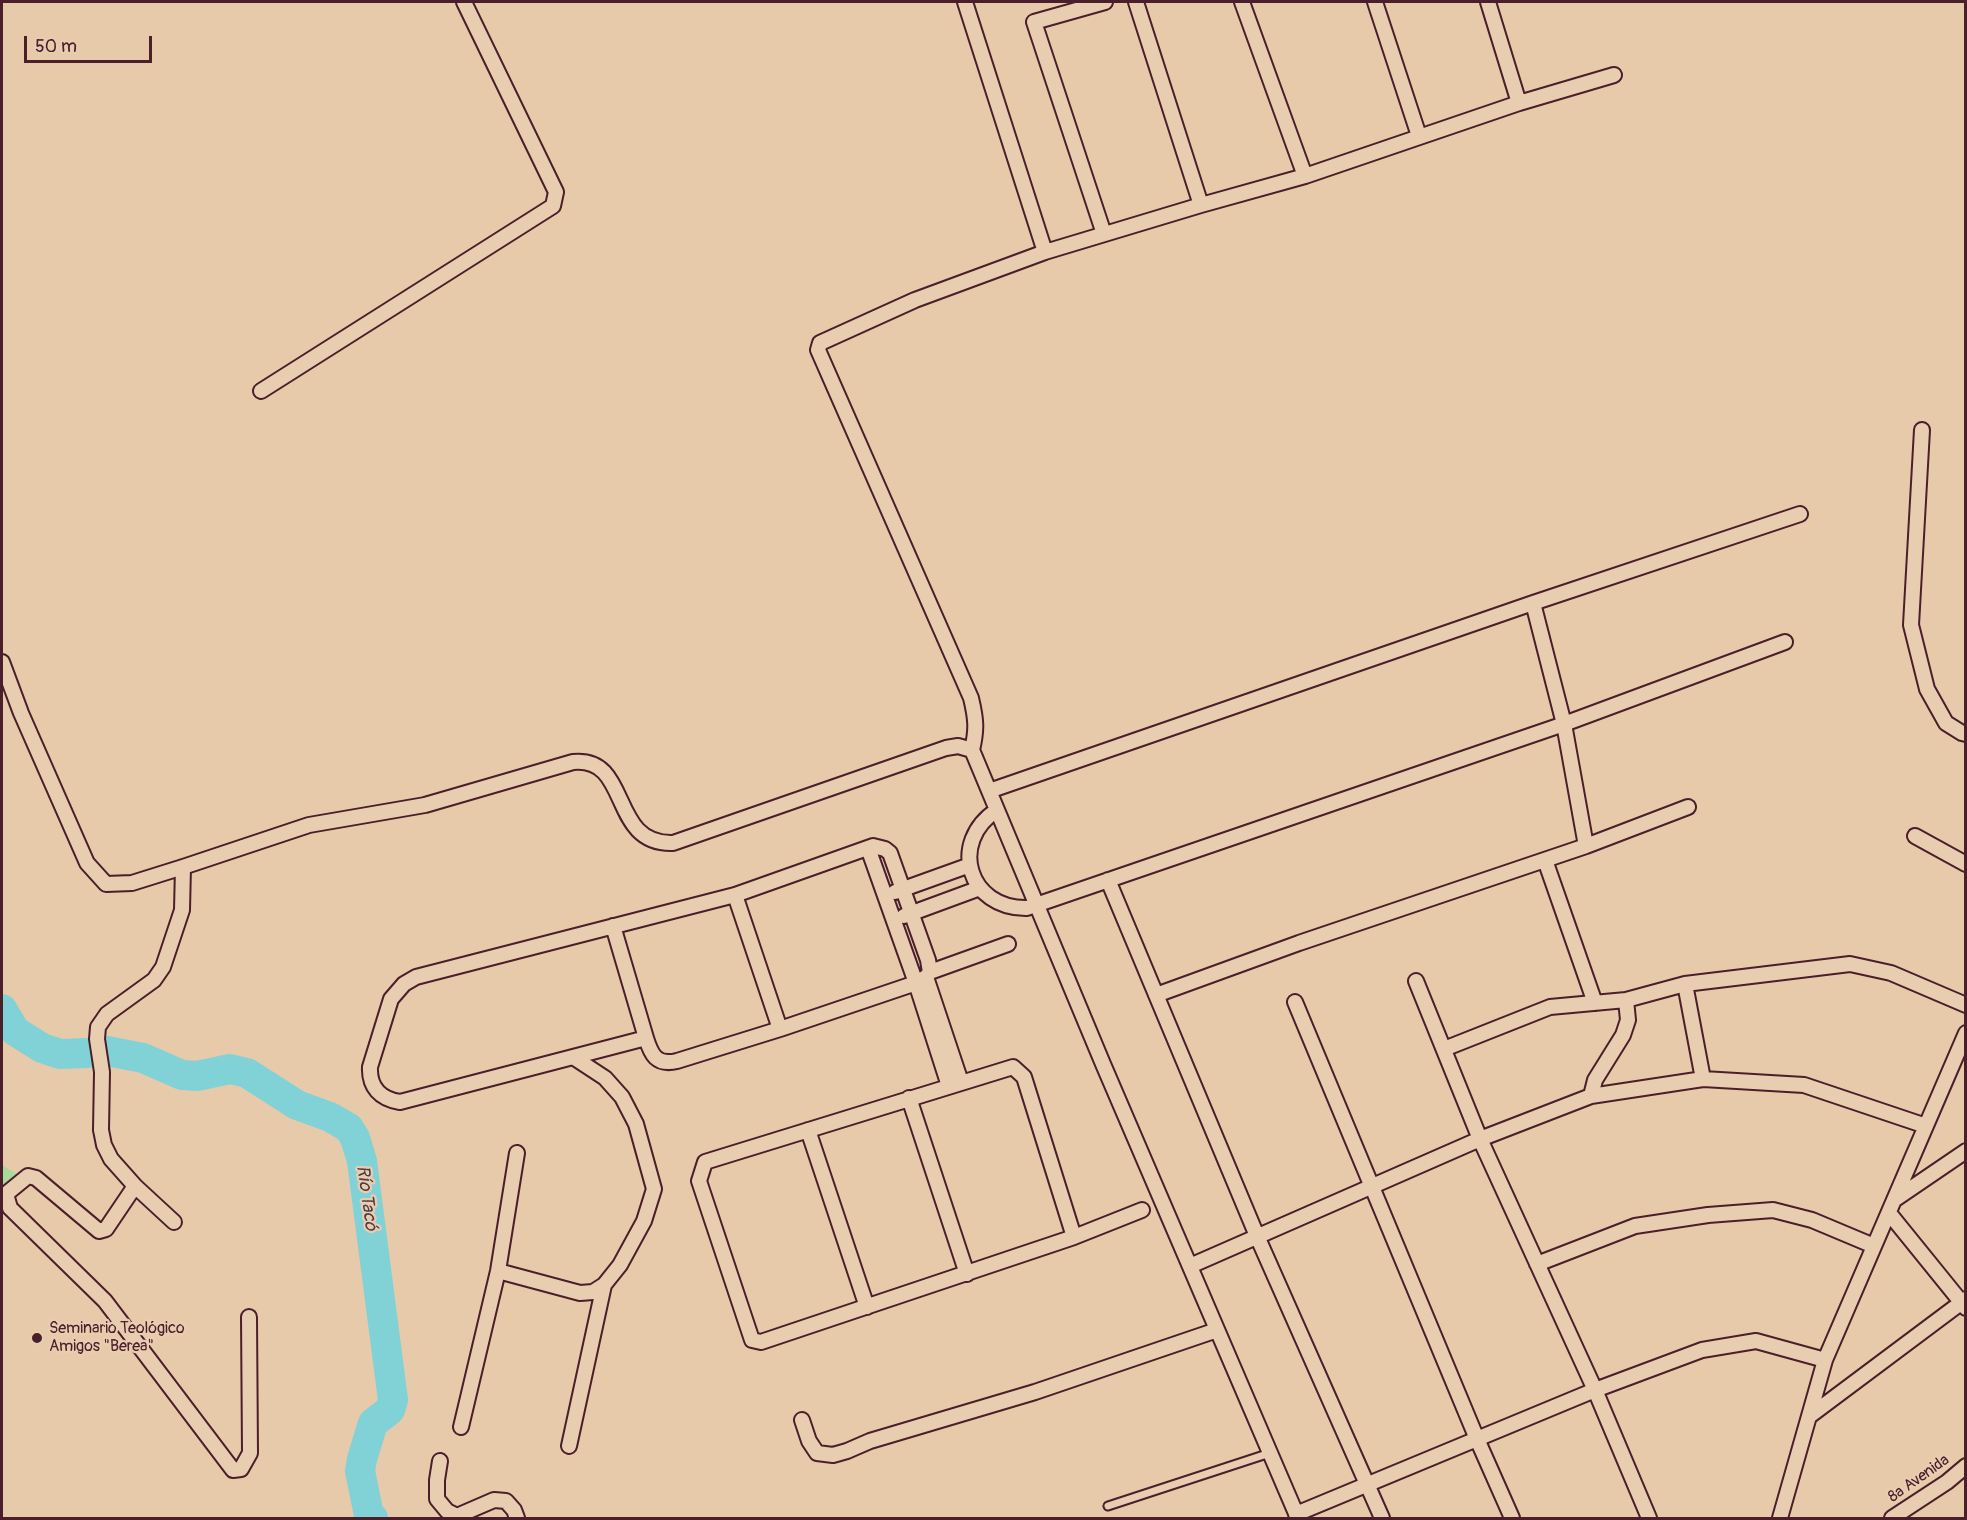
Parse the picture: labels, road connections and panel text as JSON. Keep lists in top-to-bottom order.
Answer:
{
  "streets": {
    "street": ["8a Avenida"]
  },
  "water": ["Río Tacó"],
  "places": ["Seminario Teológico Amigos \"Berea\""],
  "scale_bar": "50 m"
}
